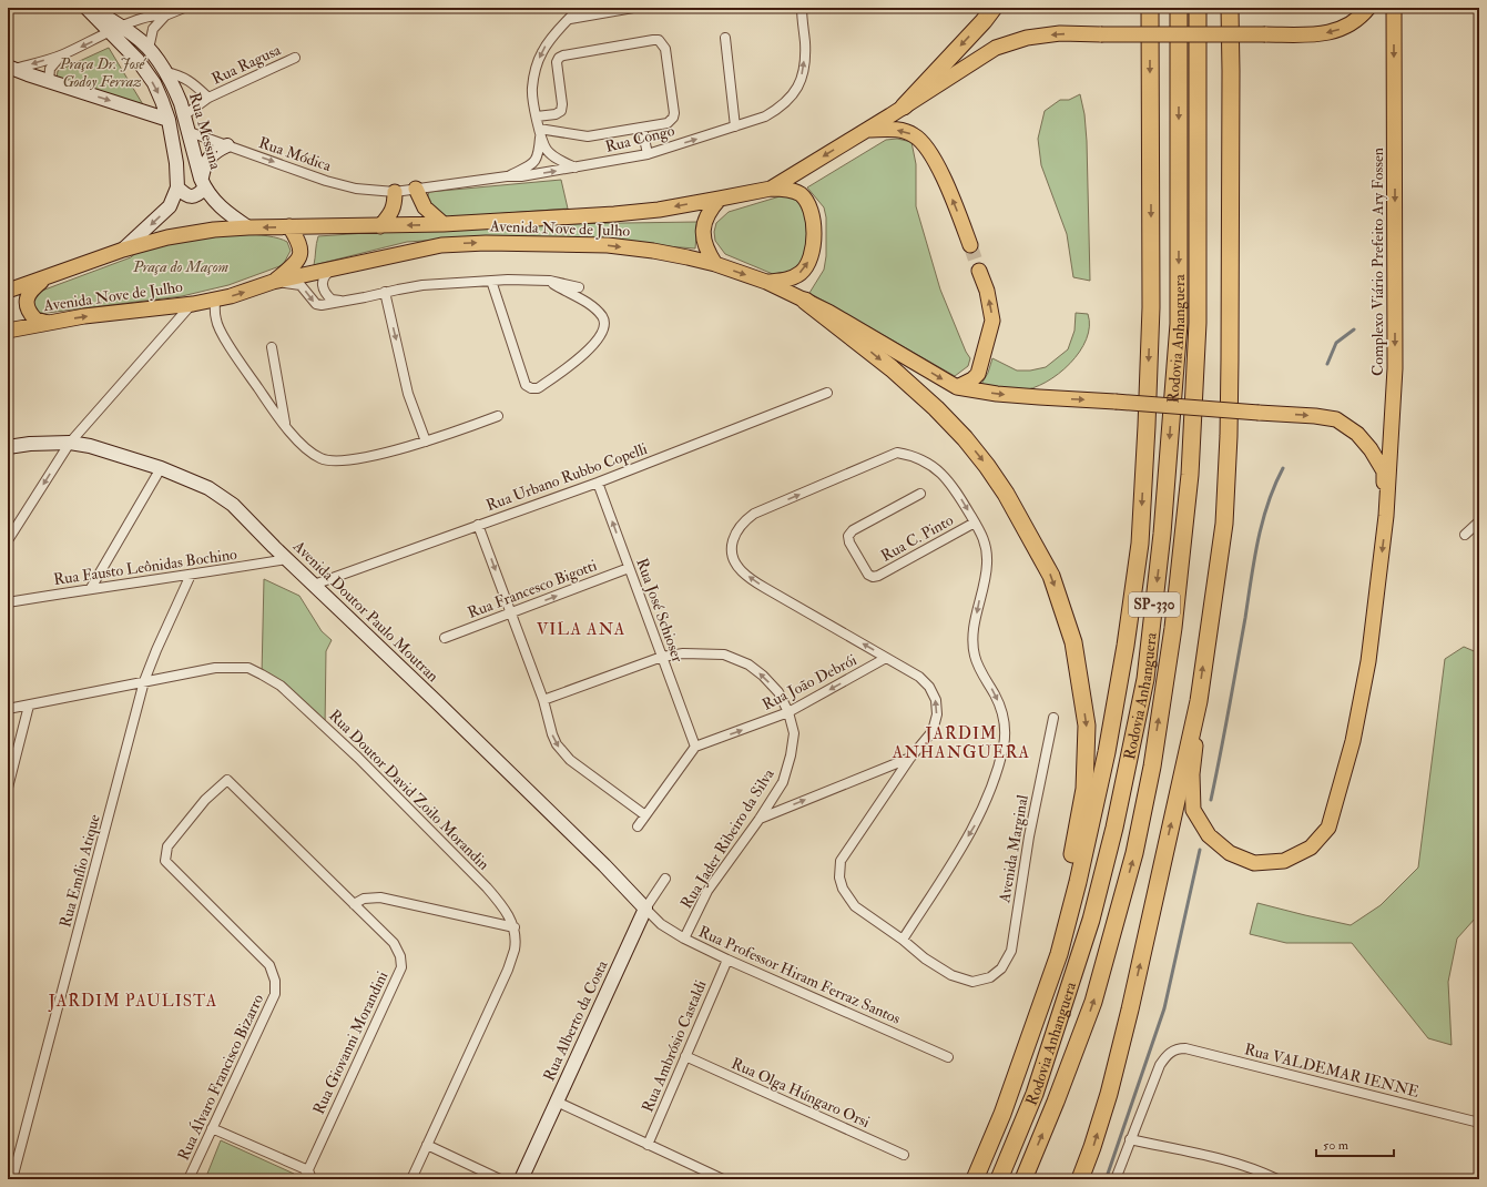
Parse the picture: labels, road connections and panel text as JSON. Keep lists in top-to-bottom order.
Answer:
{
  "streets": {
    "highway": ["Rodovia Anhanguera", "SP-330"],
    "main road": ["Avenida Nove de Julho", "Complexo Viário Prefeito Ary Fossen"],
    "street": [
      "Rua Ragusa",
      "Rua Messina",
      "Rua Congo",
      "Rua Módica",
      "Rua Urbano Rubbo Copelli",
      "Rua C. Pinto",
      "Rua Fausto Leônidas Bochino",
      "Rua Francesco Bigotti",
      "Rua José Schioser",
      "Avenida Doutor Paulo Moutran",
      "Rua João Debrói",
      "Rua Doutor David Zoilo Morandin",
      "Rua Jader Ribeiro da Silva",
      "Avenida Marginal",
      "Rua Emílio Atique",
      "Rua Professor Hiram Ferraz Santos",
      "Rua Alberto da Costa",
      "Rua Giovanni Morandini",
      "Rua Ambrósio Castaldi",
      "Rua VALDEMAR IENNE",
      "Rua Álvaro Francisco Bizarro",
      "Rua Olga Húngaro Orsi"
    ]
  },
  "crossings": [
    ["Rua Ragusa", "Rua Messina"],
    ["Rua Messina", "Rua Módica"],
    ["Rua Messina", "Avenida Nove de Julho"],
    ["Rua Congo", "Rua Módica"],
    ["Avenida Nove de Julho", "Complexo Viário Prefeito Ary Fossen"],
    ["Rua Urbano Rubbo Copelli", "Rua José Schioser"],
    ["Rua Urbano Rubbo Copelli", "Avenida Doutor Paulo Moutran"],
    ["Rua Fausto Leônidas Bochino", "Avenida Doutor Paulo Moutran"],
    ["Rua Fausto Leônidas Bochino", "Rua Emílio Atique"],
    ["Rua Francesco Bigotti", "Rua José Schioser"],
    ["Rua José Schioser", "Rua João Debrói"],
    ["Rua José Schioser", "Rua Jader Ribeiro da Silva"],
    ["Avenida Doutor Paulo Moutran", "Rua Professor Hiram Ferraz Santos"],
    ["Avenida Doutor Paulo Moutran", "Rua Alberto da Costa"],
    ["Rua João Debrói", "Rua Jader Ribeiro da Silva"],
    ["Rua Doutor David Zoilo Morandin", "Rua Emílio Atique"],
    ["Rua Jader Ribeiro da Silva", "Rua Professor Hiram Ferraz Santos"],
    ["Rua Professor Hiram Ferraz Santos", "Rua Alberto da Costa"],
    ["Rua Professor Hiram Ferraz Santos", "Rua Ambrósio Castaldi"],
    ["Rua Giovanni Morandini", "Rua Álvaro Francisco Bizarro"],
    ["Rua Ambrósio Castaldi", "Rua Olga Húngaro Orsi"]
  ],
  "one_way": ["Rua Congo", "Rua Módica", "Rua Francesco Bigotti"],
  "districts": ["VILA ANA", "JARDIM ANHANGUERA", "JARDIM PAULISTA"],
  "parks": ["Praça Dr. José Godoy Ferraz", "Praça do Maçom"],
  "scale_bar": "50 m"
}
